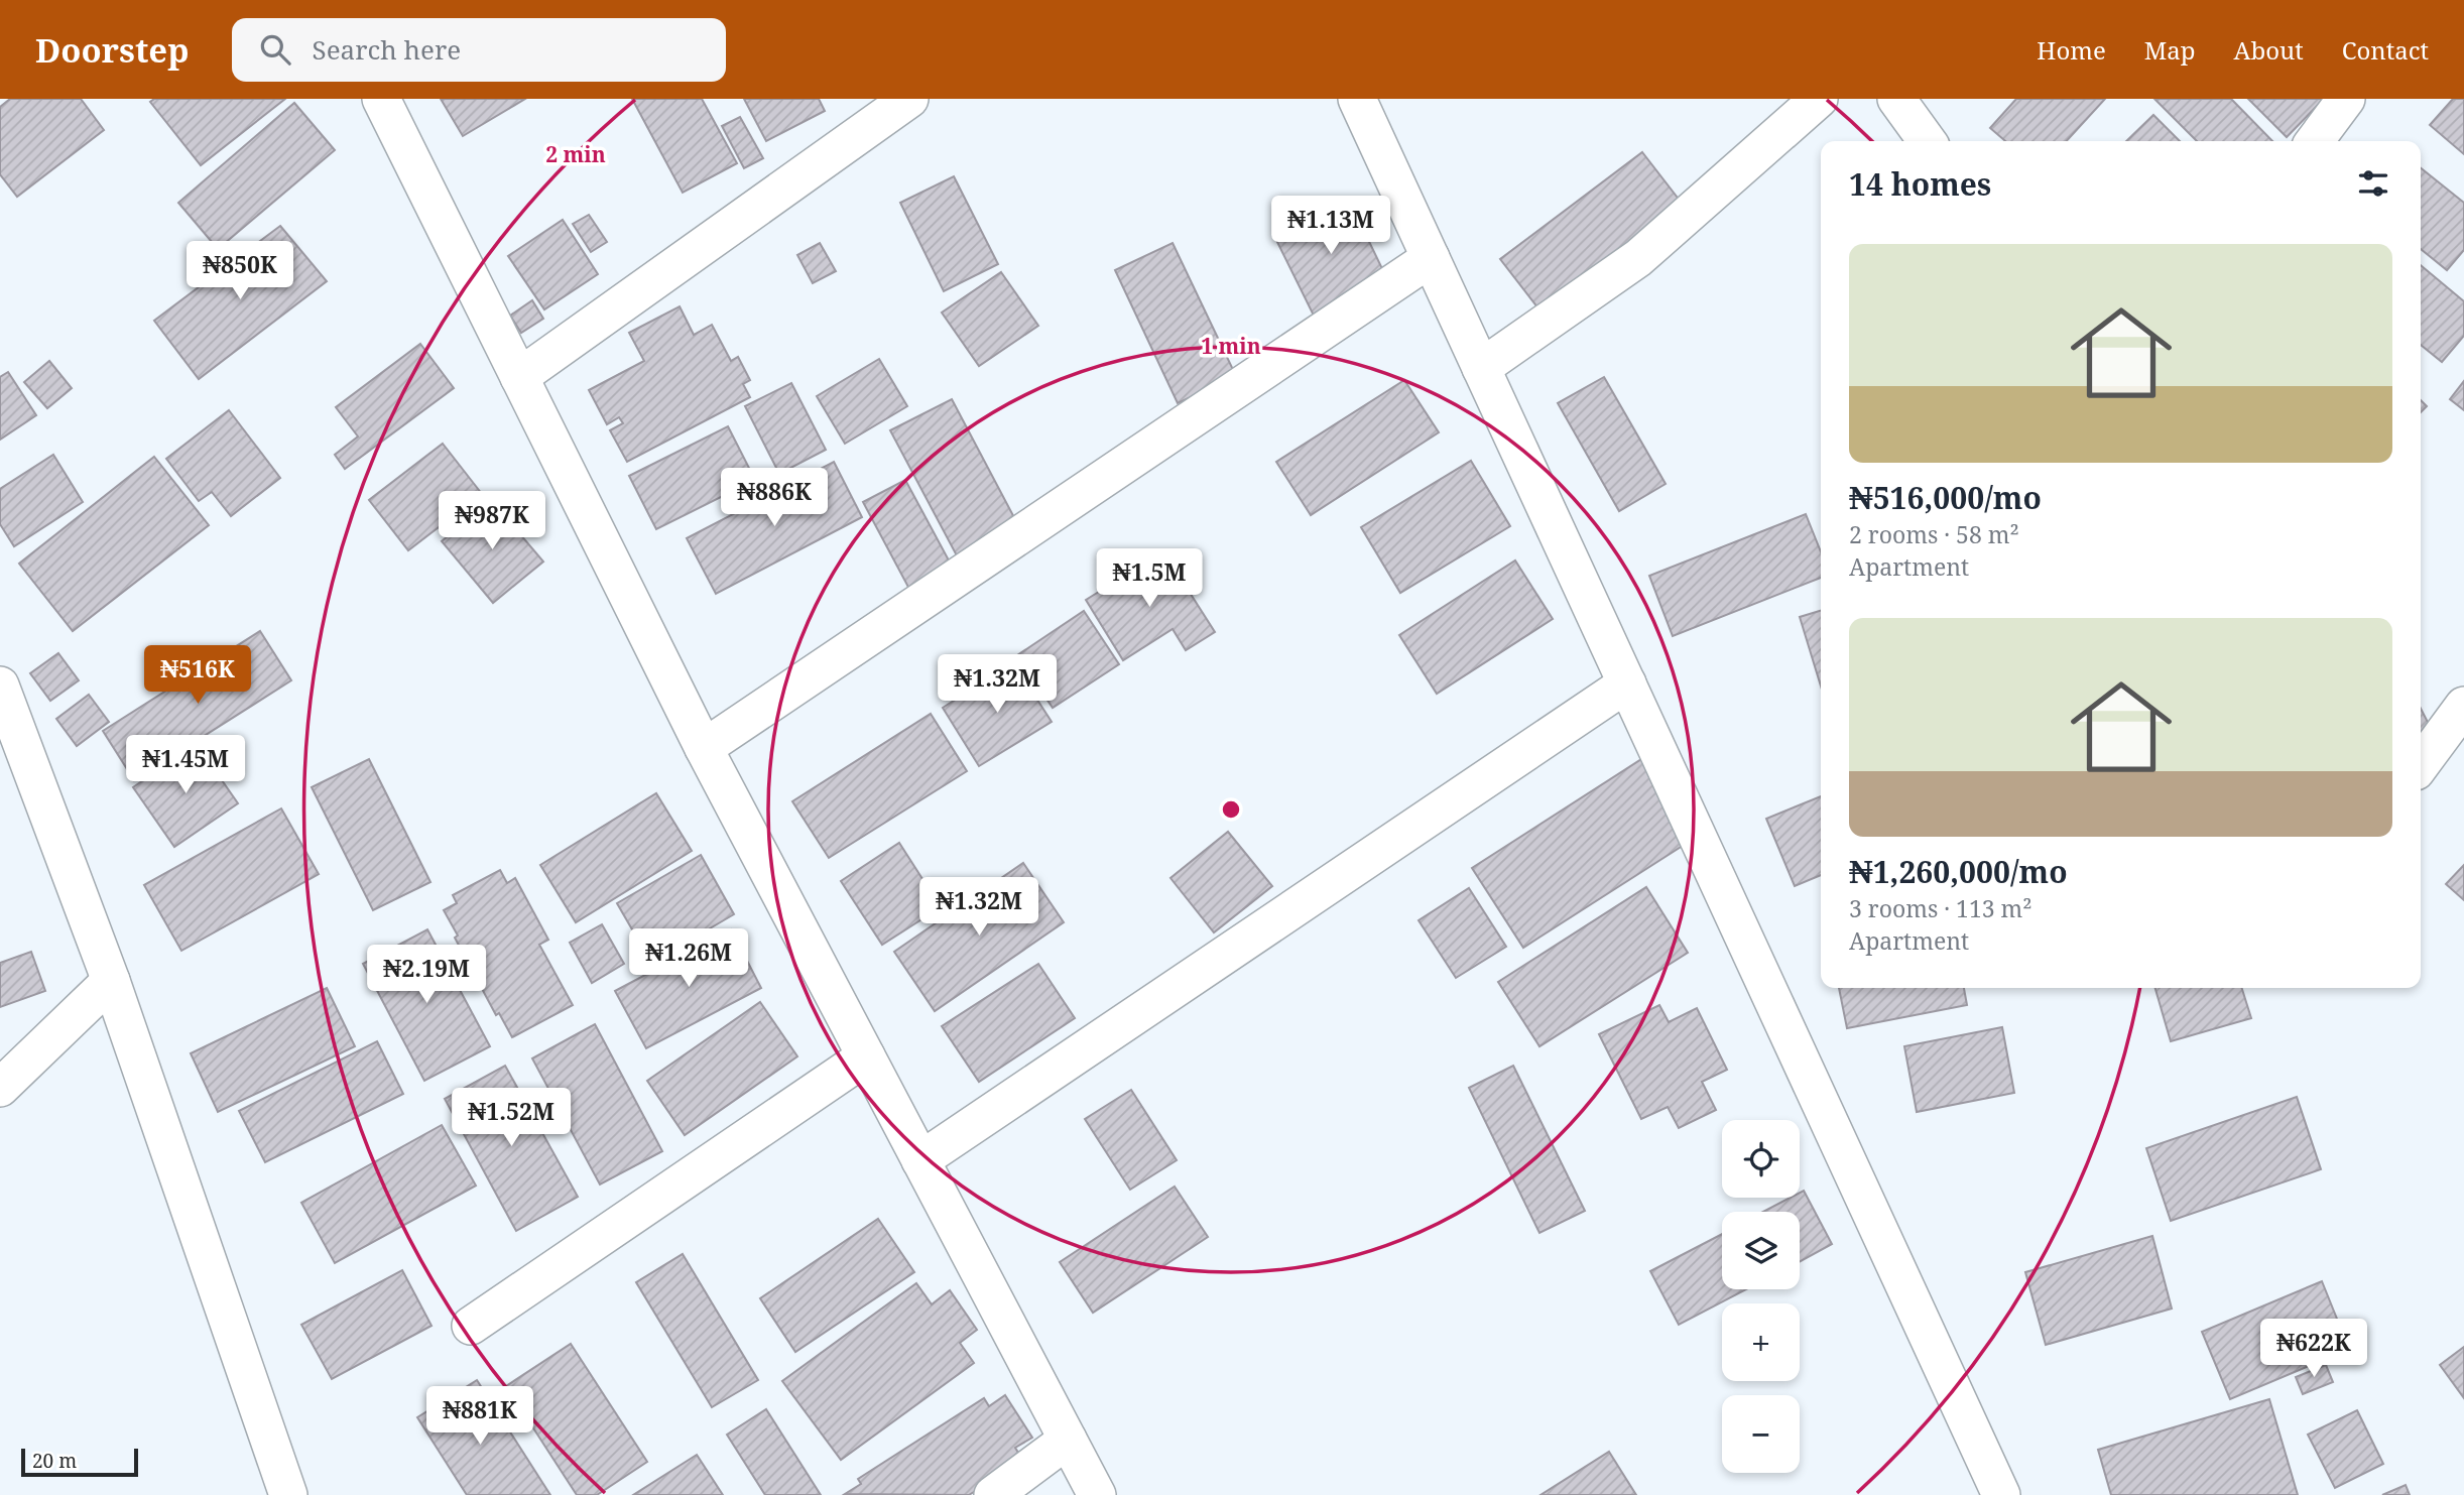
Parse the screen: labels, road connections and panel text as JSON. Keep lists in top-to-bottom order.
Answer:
{
  "scale_bar": "20 m",
  "page": {
    "header": "Doorstep",
    "search": "Search here",
    "nav": [
      "Home",
      "Map",
      "About",
      "Contact"
    ],
    "heading": "14 homes",
    "price": [
      "₦1.13M",
      "₦850K",
      "₦886K",
      "₦987K",
      "₦1.5M",
      "₦516K",
      "₦1.32M",
      "₦1.45M",
      "₦1.32M",
      "₦1.26M",
      "₦2.19M",
      "₦1.52M",
      "₦622K",
      "₦881K"
    ],
    "list": [
      {
        "name": "₦516,000/mo",
        "note": "2 rooms · 58 m² · Apartment"
      },
      {
        "name": "₦1,260,000/mo",
        "note": "3 rooms · 113 m² · Apartment"
      }
    ],
    "map_buttons": ["+", "−"],
    "scale": "20 m"
  },
  "rings": ["2 min", "1 min"]
}
